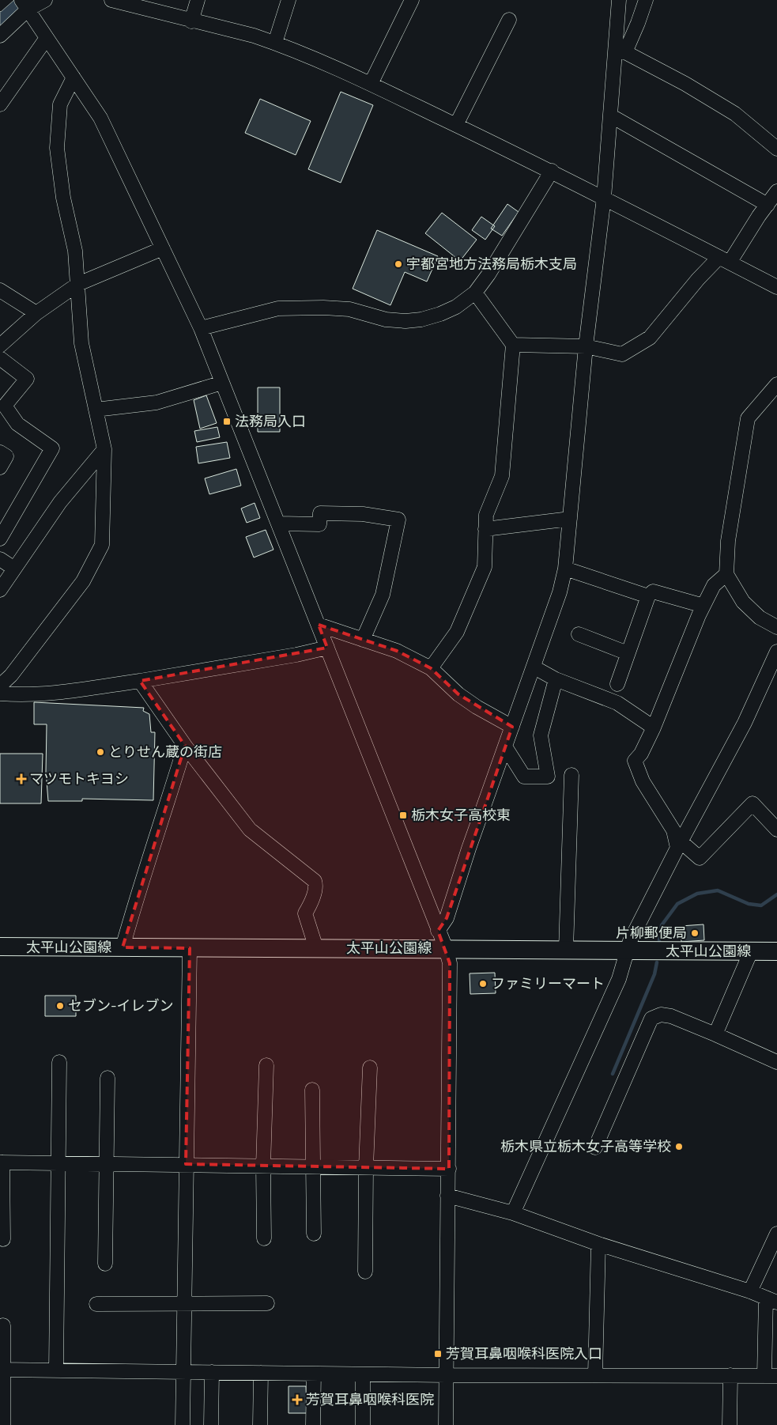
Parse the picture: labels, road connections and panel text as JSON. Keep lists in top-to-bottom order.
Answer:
{
  "streets": {
    "main road": ["太平山公園線"]
  },
  "places": {
    "other": [
      "宇都宮地方法務局栃木支局",
      "とりせん蔵の街店",
      "片柳郵便局",
      "ファミリーマート",
      "セブン-イレブン",
      "栃木県立栃木女子高等学校"
    ],
    "transit": ["法務局入口", "栃木女子高校東", "芳賀耳鼻咽喉科医院入口"],
    "health": ["マツモトキヨシ", "芳賀耳鼻咽喉科医院"]
  }
}
